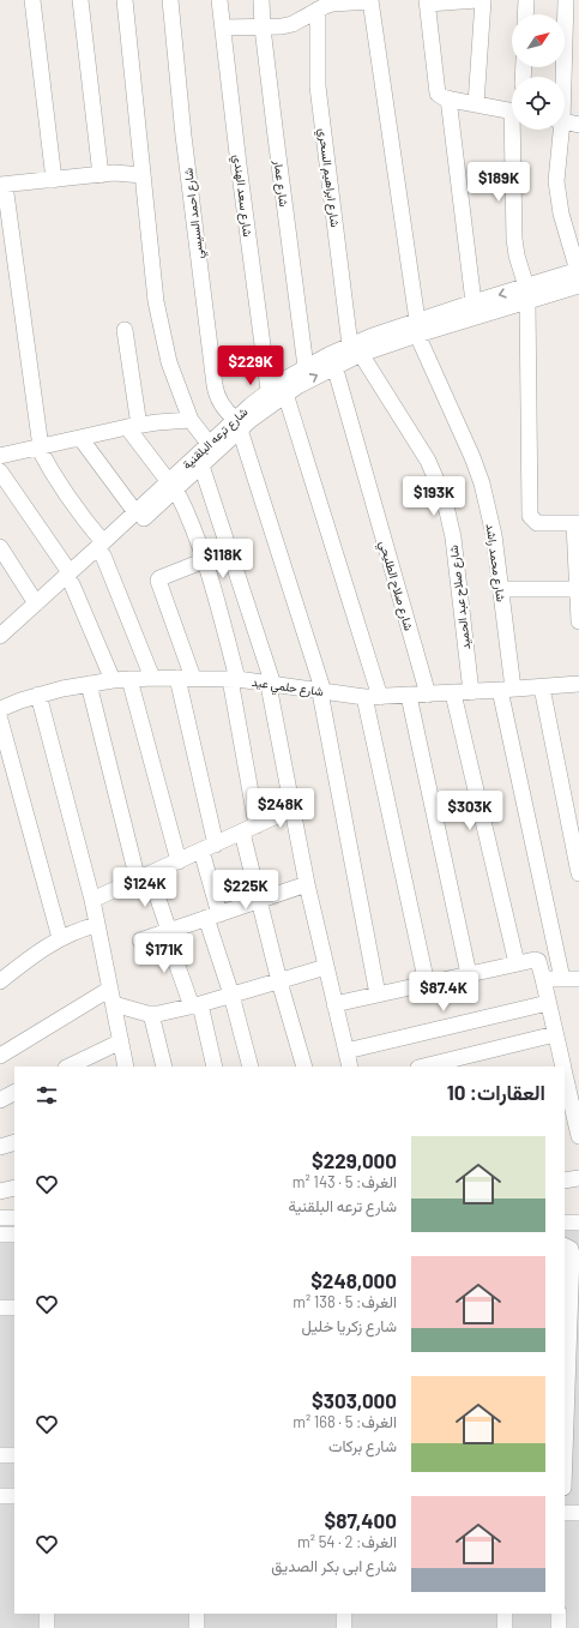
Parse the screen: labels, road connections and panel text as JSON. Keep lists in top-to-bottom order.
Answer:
{
  "streets": {
    "street": [
      "شارع ابراهيم السحري",
      "شارع عمار",
      "شارع سعد الهندي",
      "شارع احمد السيسي",
      "شارع ترعه البلقنية",
      "شارع محمد راشد",
      "شارع صلاح الطليحي",
      "شارع صلاح عبد الحميد",
      "شارع حلمي عيد"
    ]
  },
  "crossings": [
    ["شارع ابراهيم السحري", "شارع ترعه البلقنية"],
    ["شارع ابراهيم السحري", "شارع صلاح عبد الحميد"],
    ["شارع عمار", "شارع ترعه البلقنية"],
    ["شارع سعد الهندي", "شارع ترعه البلقنية"],
    ["شارع احمد السيسي", "شارع ترعه البلقنية"],
    ["شارع ترعه البلقنية", "شارع محمد راشد"],
    ["شارع ترعه البلقنية", "شارع صلاح الطليحي"],
    ["شارع ترعه البلقنية", "شارع صلاح عبد الحميد"],
    ["شارع محمد راشد", "شارع حلمي عيد"],
    ["شارع صلاح الطليحي", "شارع حلمي عيد"],
    ["شارع صلاح عبد الحميد", "شارع حلمي عيد"]
  ],
  "north": "top right",
  "page": {
    "price": [
      "$189K",
      "$229K",
      "$193K",
      "$118K",
      "$248K",
      "$303K",
      "$124K",
      "$225K",
      "$171K",
      "$87.4K"
    ],
    "heading": "العقارات: 10",
    "list": [
      {
        "name": "$229,000",
        "note": "الغرف: 5 · 143 m² · شارع ترعه البلقنية"
      },
      {
        "name": "$248,000",
        "note": "الغرف: 5 · 138 m² · شارع زكريا خليل"
      },
      {
        "name": "$303,000",
        "note": "الغرف: 5 · 168 m² · شارع بركات"
      },
      {
        "name": "$87,400",
        "note": "الغرف: 2 · 54 m² · شارع ابى بكر الصديق"
      }
    ]
  }
}
